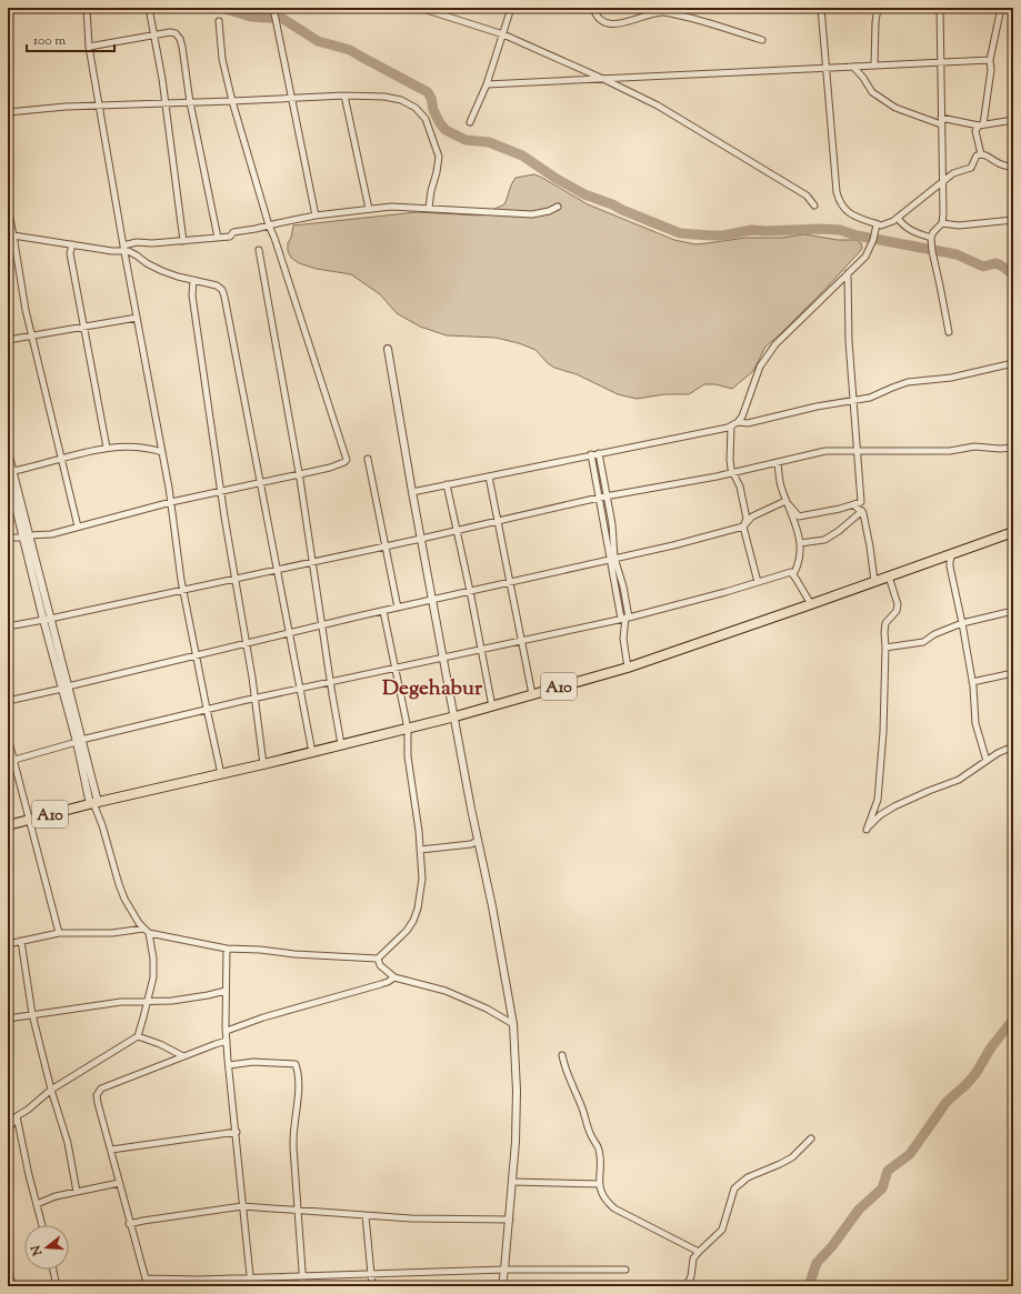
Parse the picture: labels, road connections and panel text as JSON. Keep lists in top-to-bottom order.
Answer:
{
  "streets": {
    "highway": ["A10"]
  },
  "districts": ["Degehabur"],
  "scale_bar": "100 m",
  "north": "left"
}
